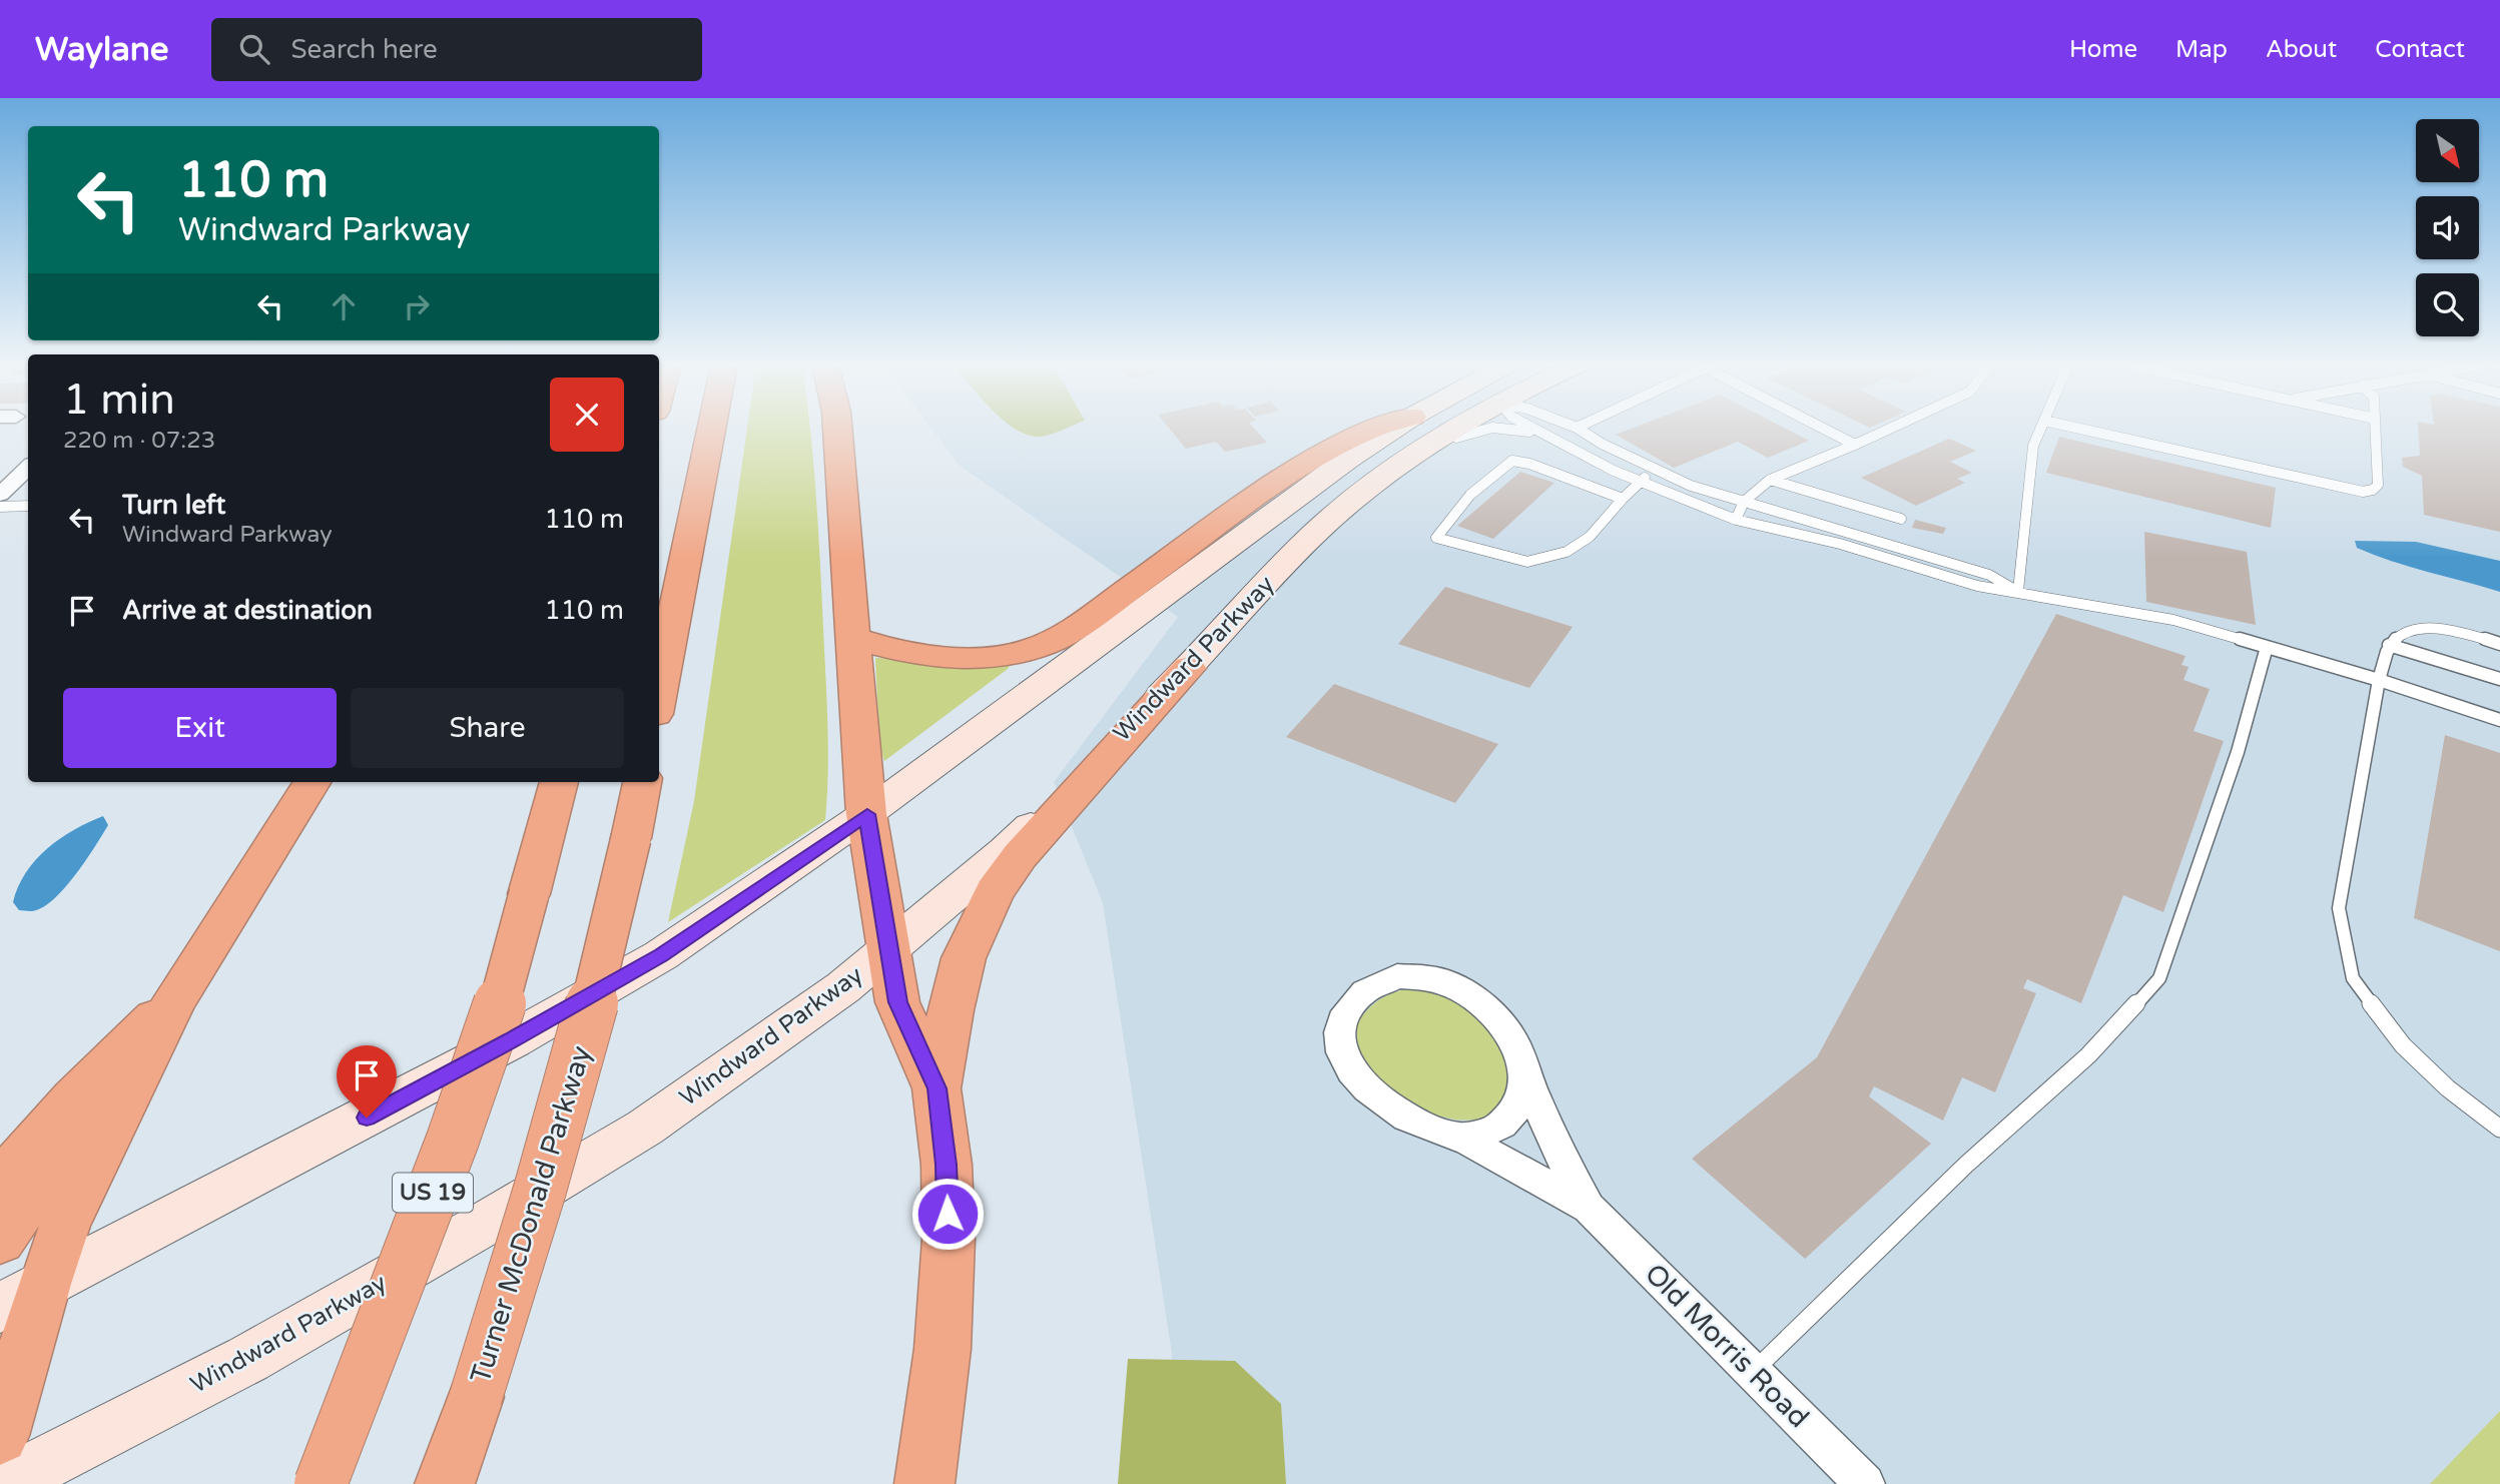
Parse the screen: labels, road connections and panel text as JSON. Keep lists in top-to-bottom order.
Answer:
{
  "streets": {
    "highway": ["US 19", "Turner McDonald Parkway"],
    "main road": ["Windward Parkway"],
    "street": ["Old Morris Road"]
  },
  "north": "bottom right",
  "page": {
    "header": "Waylane",
    "search": "Search here",
    "nav": [
      "Home",
      "Map",
      "About",
      "Contact"
    ],
    "turn": ["110 m", "Windward Parkway"],
    "heading": ["1 min", "220 m · 07:23"],
    "list": [
      {
        "name": "Turn left",
        "note": "Windward Parkway",
        "value": "110 m"
      },
      {
        "name": "Arrive at destination",
        "value": "110 m"
      }
    ],
    "buttons": ["Exit", "Share"]
  }
}
